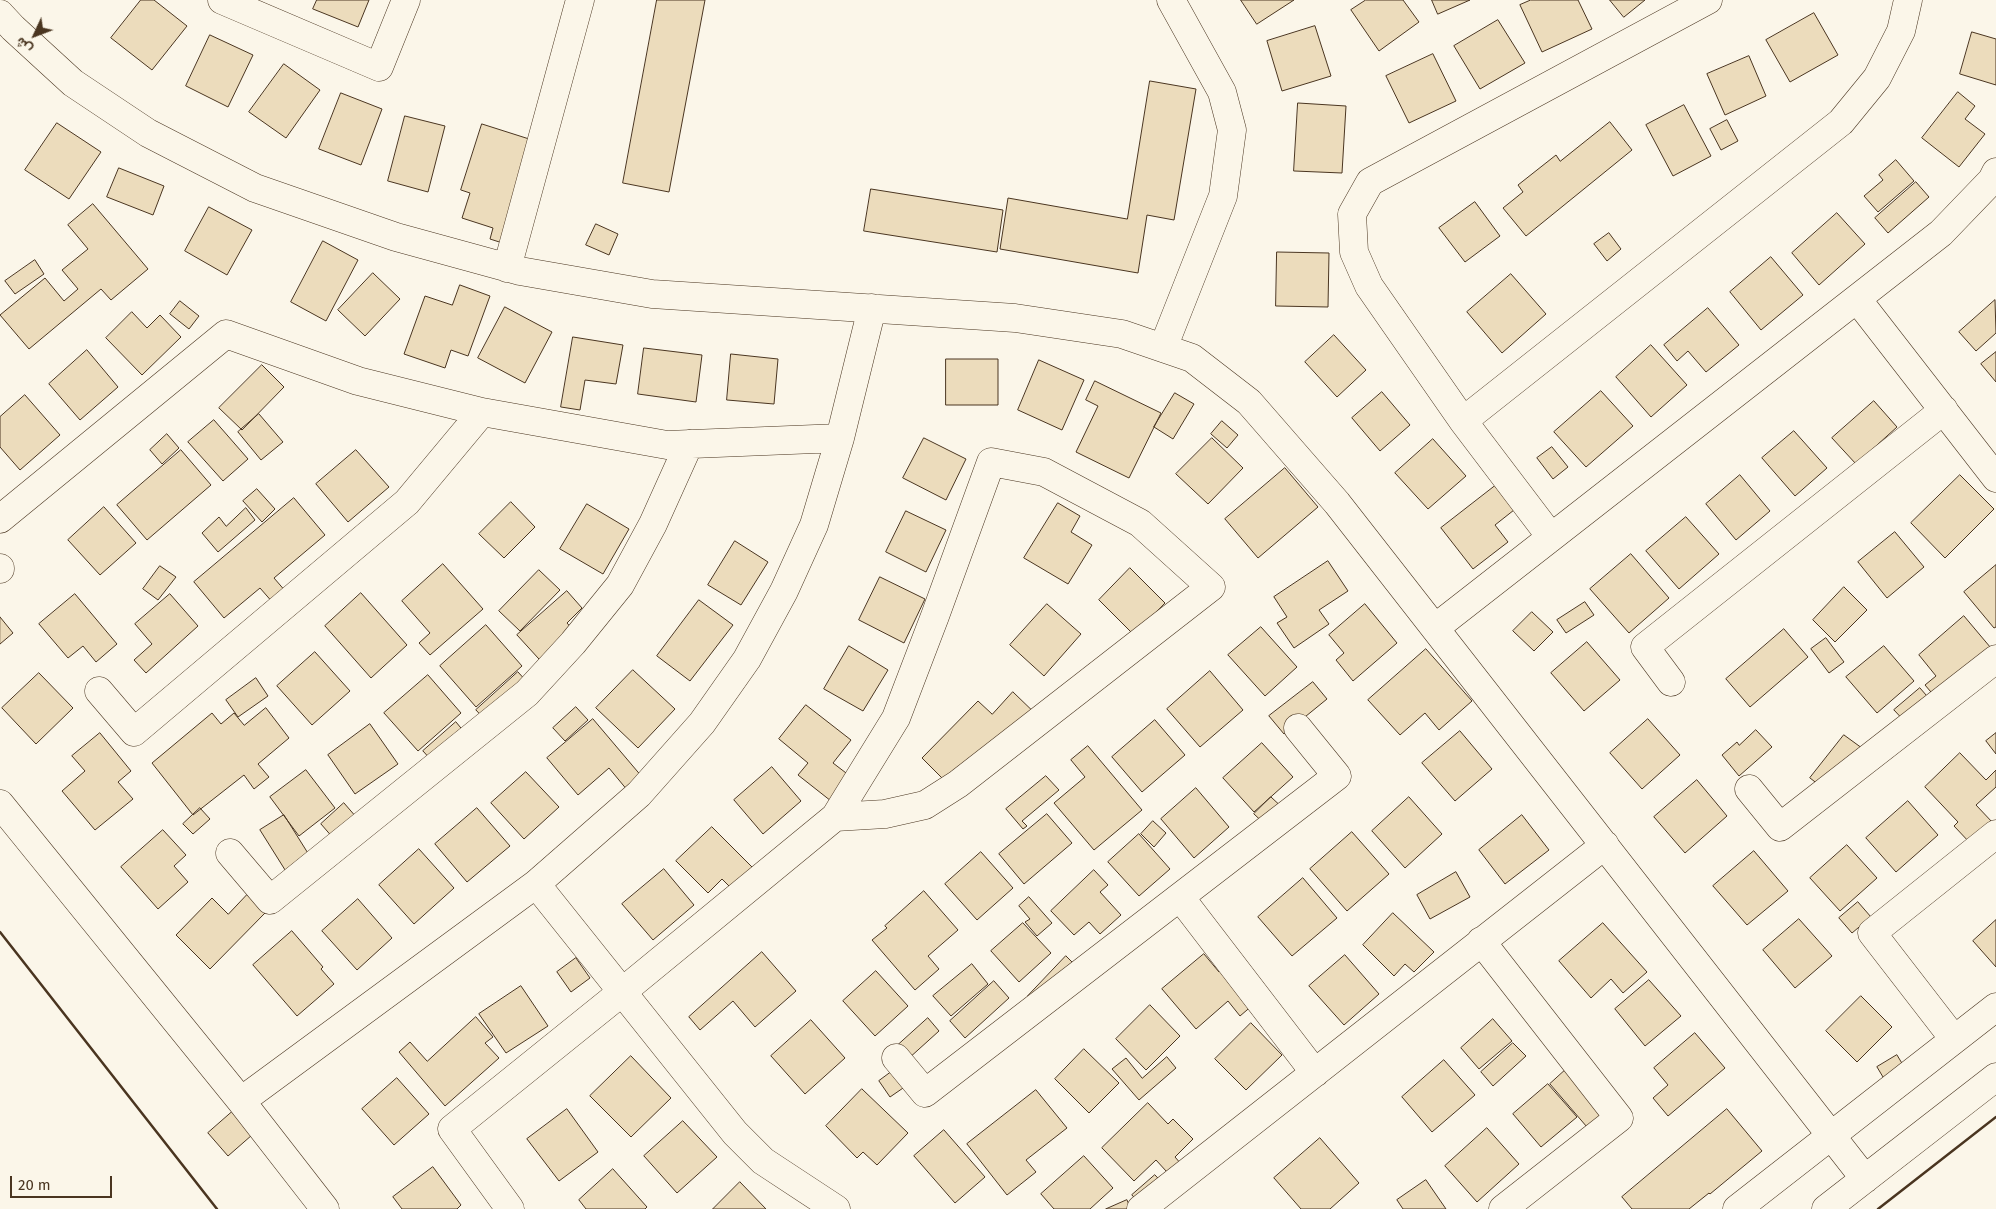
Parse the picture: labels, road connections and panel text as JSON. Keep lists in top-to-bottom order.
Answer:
{
  "scale_bar": "20 m",
  "north": "bottom left"
}
